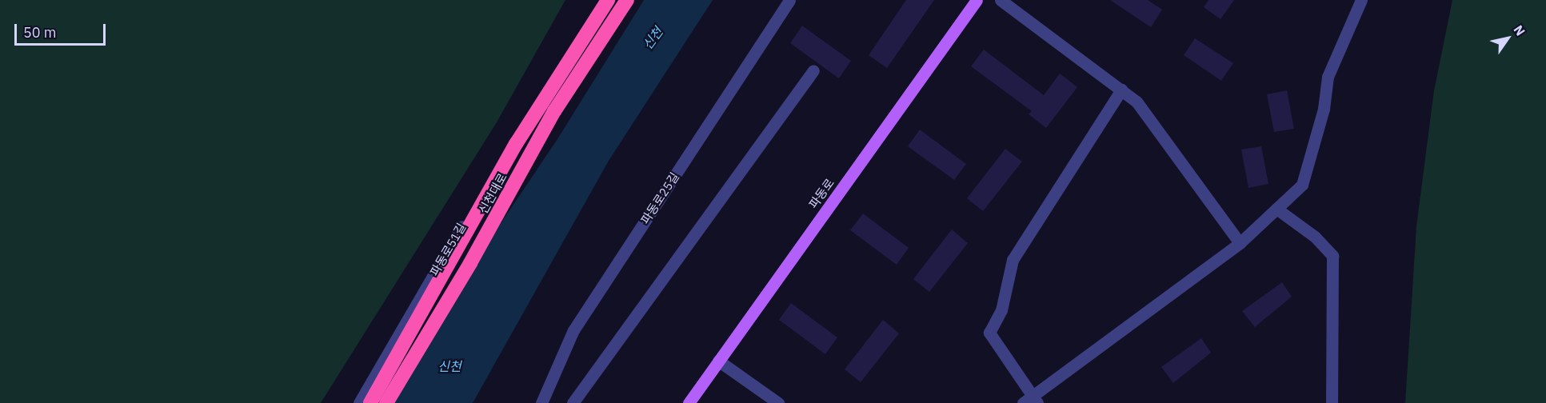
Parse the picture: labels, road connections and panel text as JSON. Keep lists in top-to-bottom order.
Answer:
{
  "streets": {
    "highway": ["신천대로"],
    "main road": ["파동로"],
    "street": ["파동로25길", "파동로51길"]
  },
  "water": ["신천"],
  "scale_bar": "50 m",
  "north": "top right"
}
